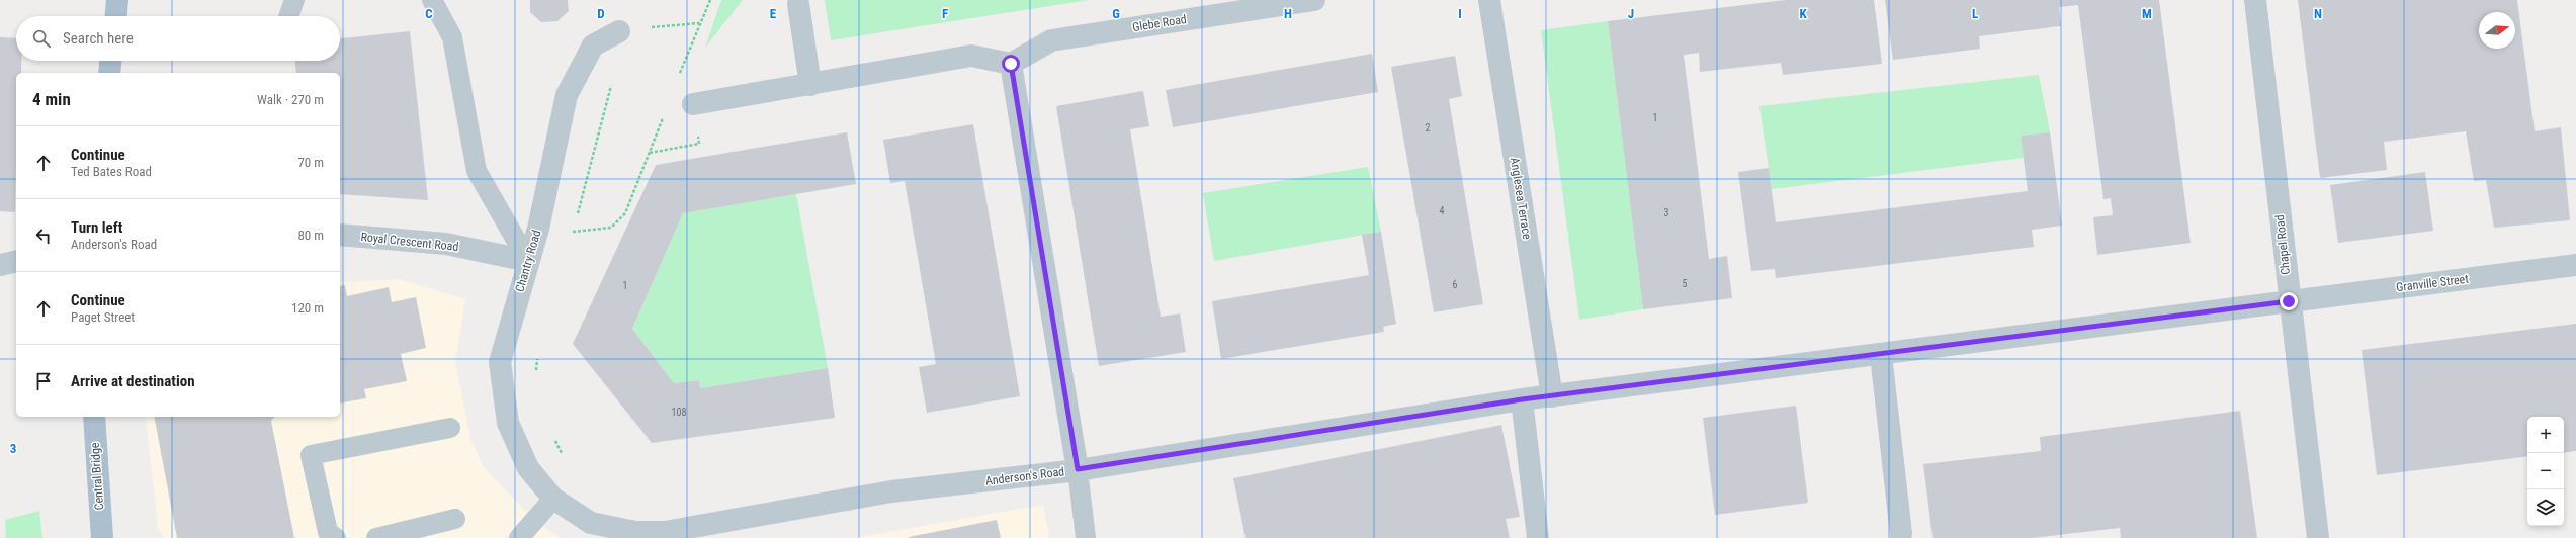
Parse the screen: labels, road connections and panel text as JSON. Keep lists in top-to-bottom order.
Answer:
{
  "streets": {
    "main road": ["Central Bridge"],
    "street": [
      "Glebe Road",
      "Anglesea Terrace",
      "Royal Crescent Road",
      "Chapel Road",
      "Chantry Road",
      "Granville Street",
      "Anderson's Road"
    ]
  },
  "crossings": [
    ["Anglesea Terrace", "Anderson's Road"],
    ["Royal Crescent Road", "Chantry Road"],
    ["Chapel Road", "Granville Street"],
    ["Chantry Road", "Anderson's Road"],
    ["Granville Street", "Anderson's Road"]
  ],
  "house_numbers": [
    "1",
    "2",
    "4",
    "3",
    "5",
    "6",
    "1",
    "108"
  ],
  "north": "right",
  "page": {
    "search": "Search here",
    "heading": ["4 min", "Walk · 270 m"],
    "list": [
      ["Continue", "Ted Bates Road", "70 m"],
      ["Turn left", "Anderson's Road", "80 m"],
      ["Continue", "Paget Street", "120 m"],
      "Arrive at destination"
    ],
    "map_buttons": ["+", "−"]
  },
  "grid": {
    "columns": [
      "C",
      "D",
      "E",
      "F",
      "G",
      "H",
      "I",
      "J",
      "K",
      "L",
      "M",
      "N"
    ],
    "rows": ["3"]
  }
}
